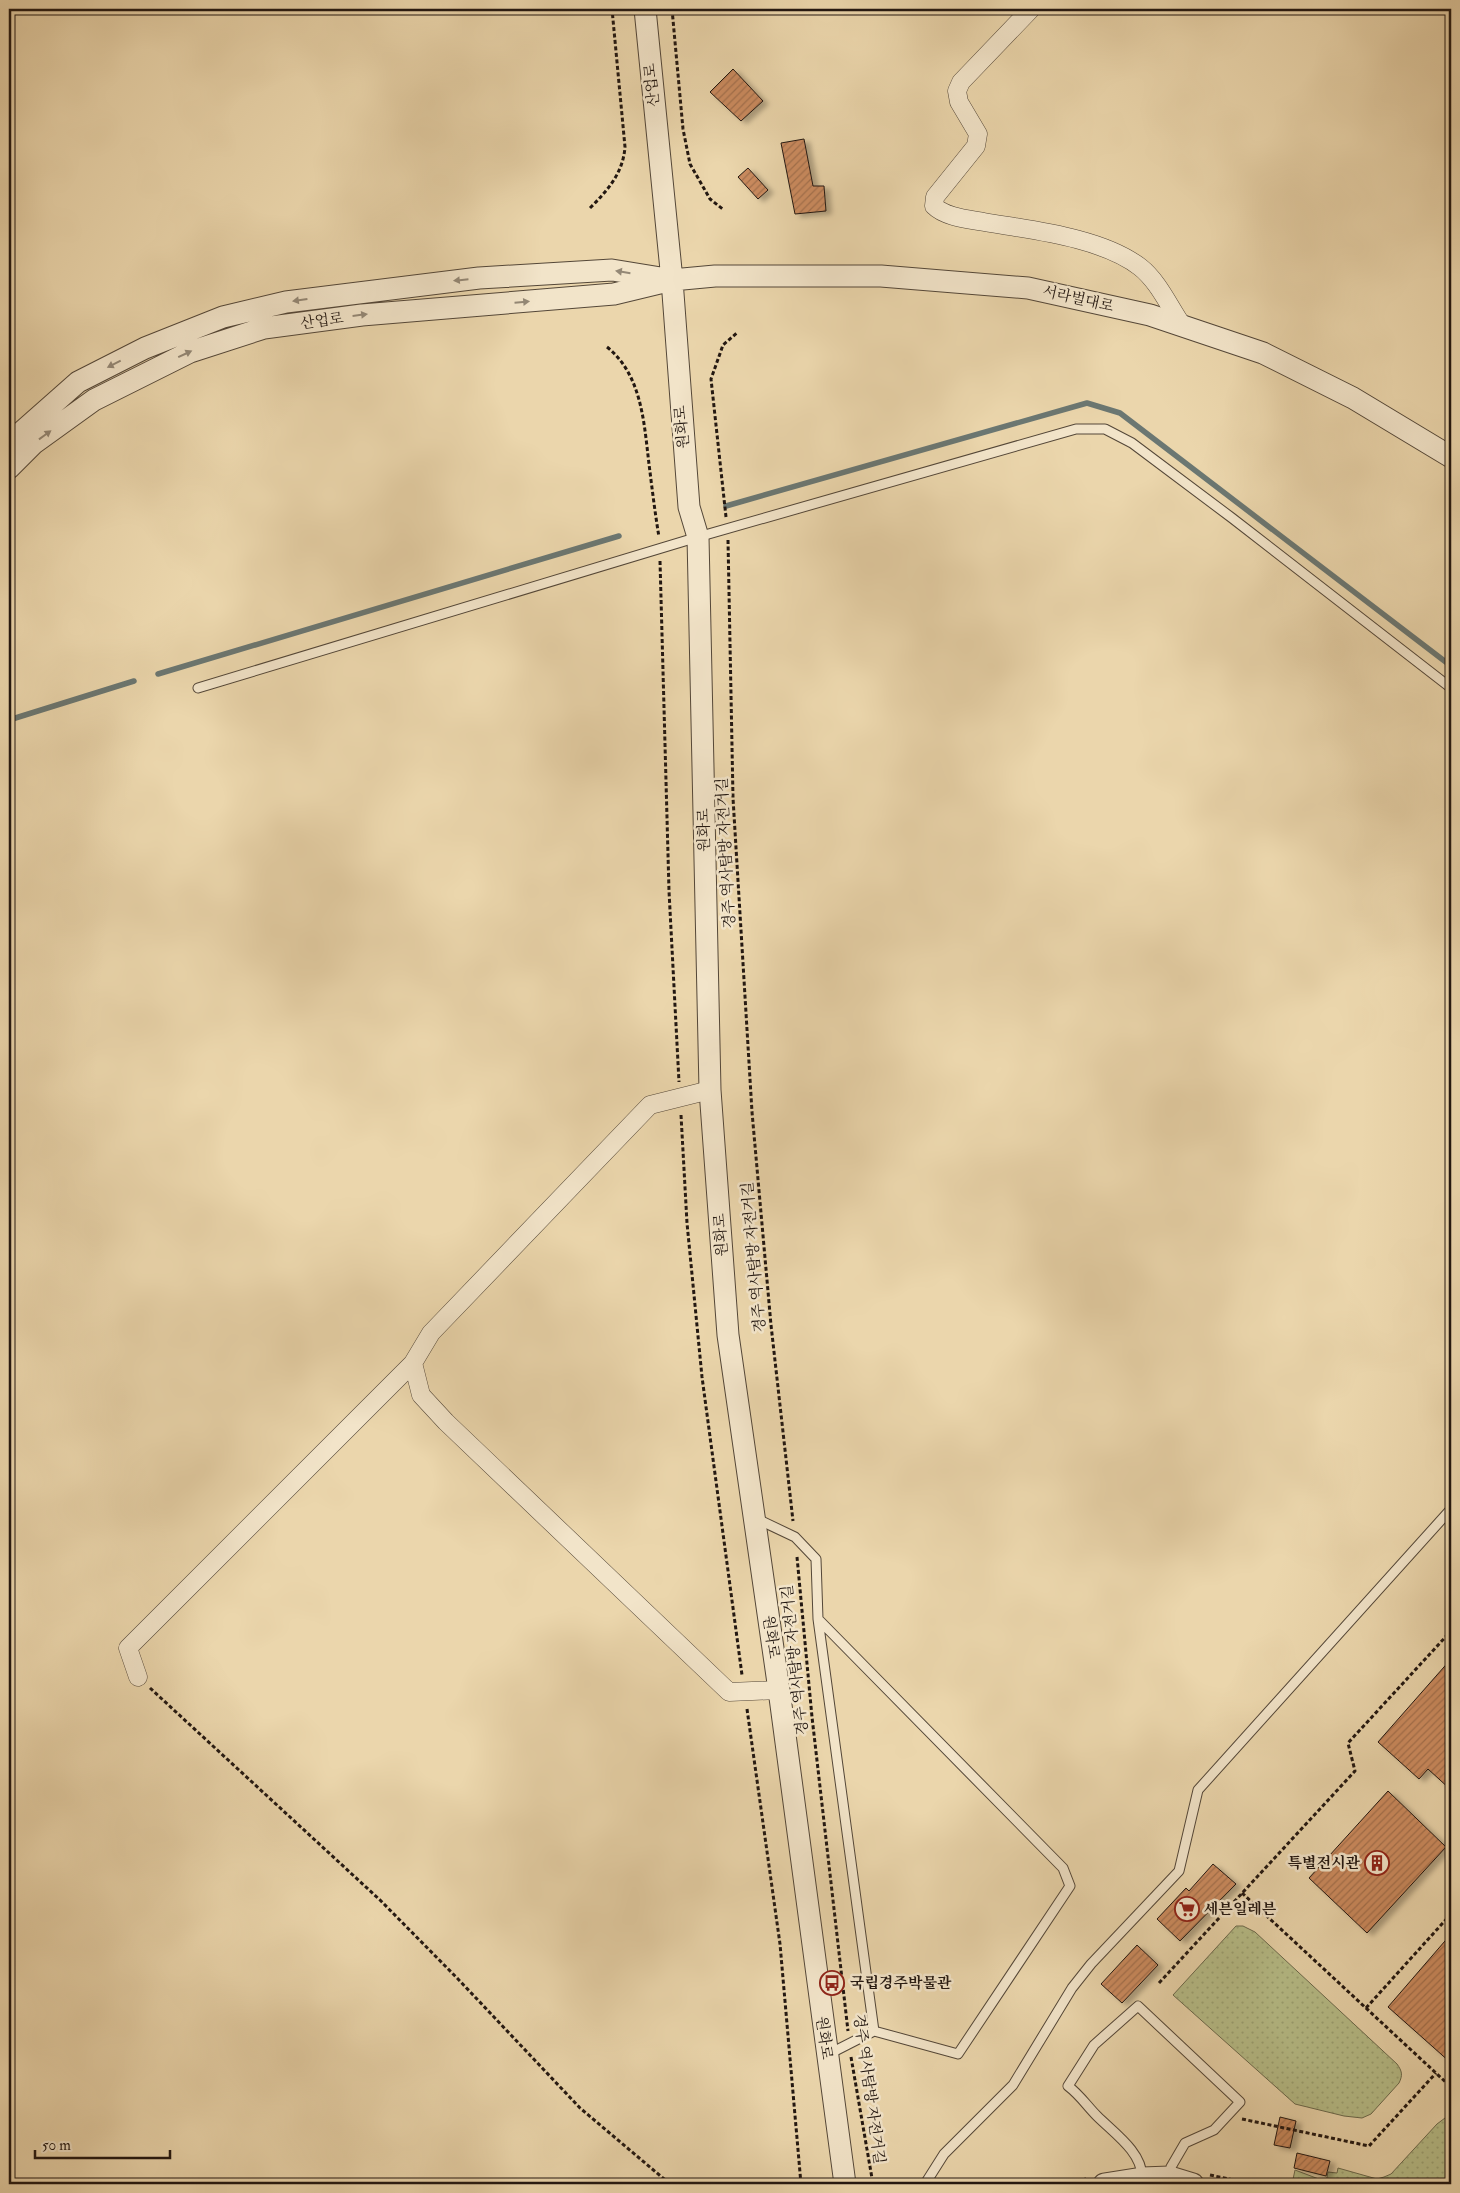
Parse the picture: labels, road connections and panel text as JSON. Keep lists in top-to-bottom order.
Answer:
{
  "streets": {
    "street": ["산업로", "서라벌대로", "원화로"],
    "path": ["경주 역사탐방 자전거길"]
  },
  "crossings": [
    ["산업로", "서라벌대로"],
    ["산업로", "원화로"],
    ["서라벌대로", "원화로"]
  ],
  "places": {
    "building": ["특별전시관"],
    "supermarket": ["세븐일레븐"],
    "bus stop": ["국립경주박물관"]
  },
  "scale_bar": "50 m"
}
